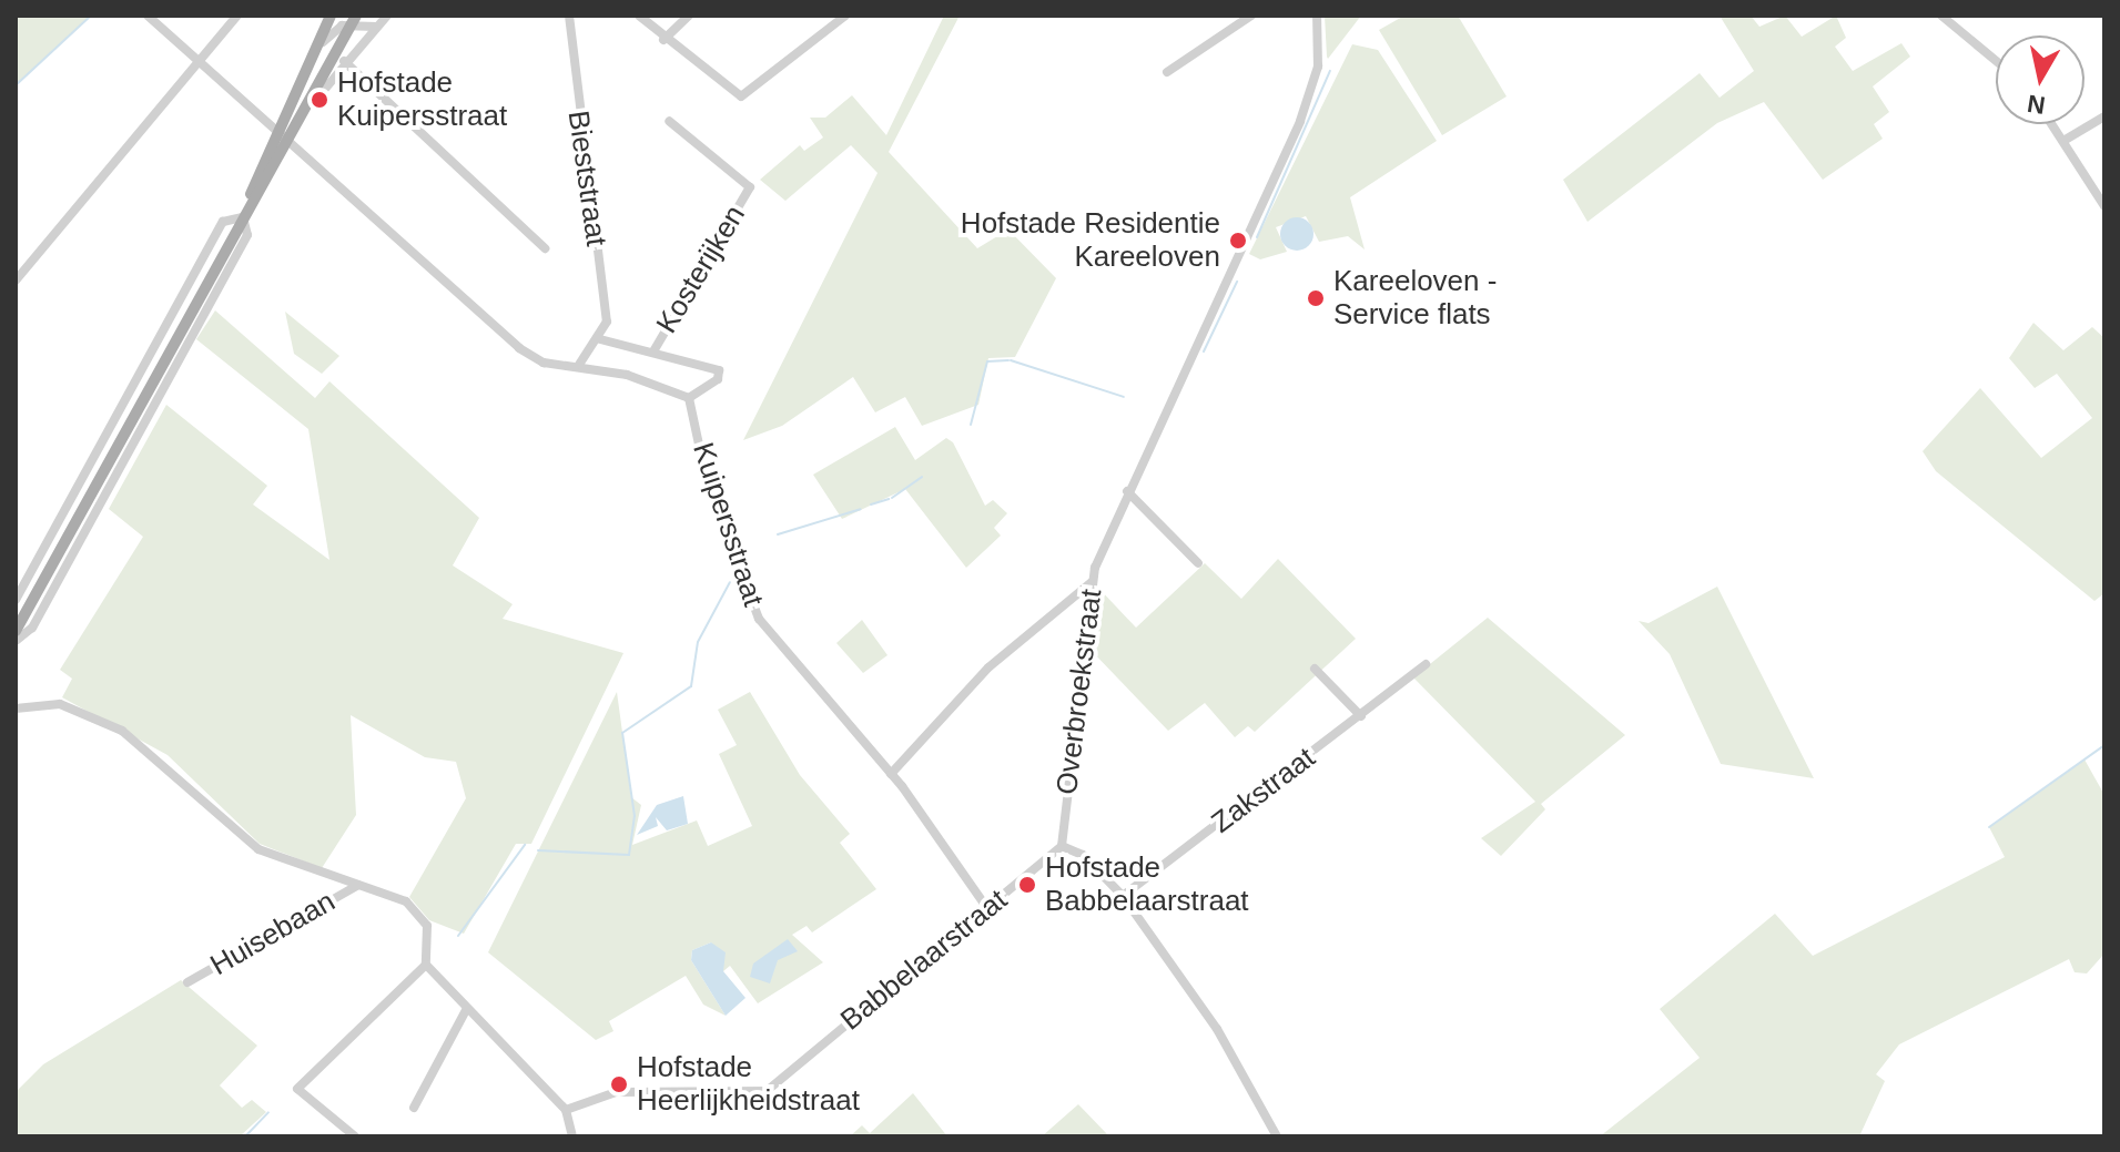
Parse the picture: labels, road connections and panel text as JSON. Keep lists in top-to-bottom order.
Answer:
{
  "streets": {
    "street": [
      "Bieststraat",
      "Kosterijken",
      "Kuipersstraat",
      "Overbroekstraat",
      "Zakstraat",
      "Huisebaan",
      "Babbelaarstraat"
    ]
  },
  "crossings": [
    ["Kuipersstraat", "Babbelaarstraat"],
    ["Overbroekstraat", "Babbelaarstraat"]
  ],
  "places": [
    "Hofstade Kuipersstraat",
    "Hofstade Residentie Kareeloven",
    "Kareeloven - Service flats",
    "Hofstade Babbelaarstraat",
    "Hofstade Heerlijkheidstraat"
  ],
  "north": "bottom"
}
